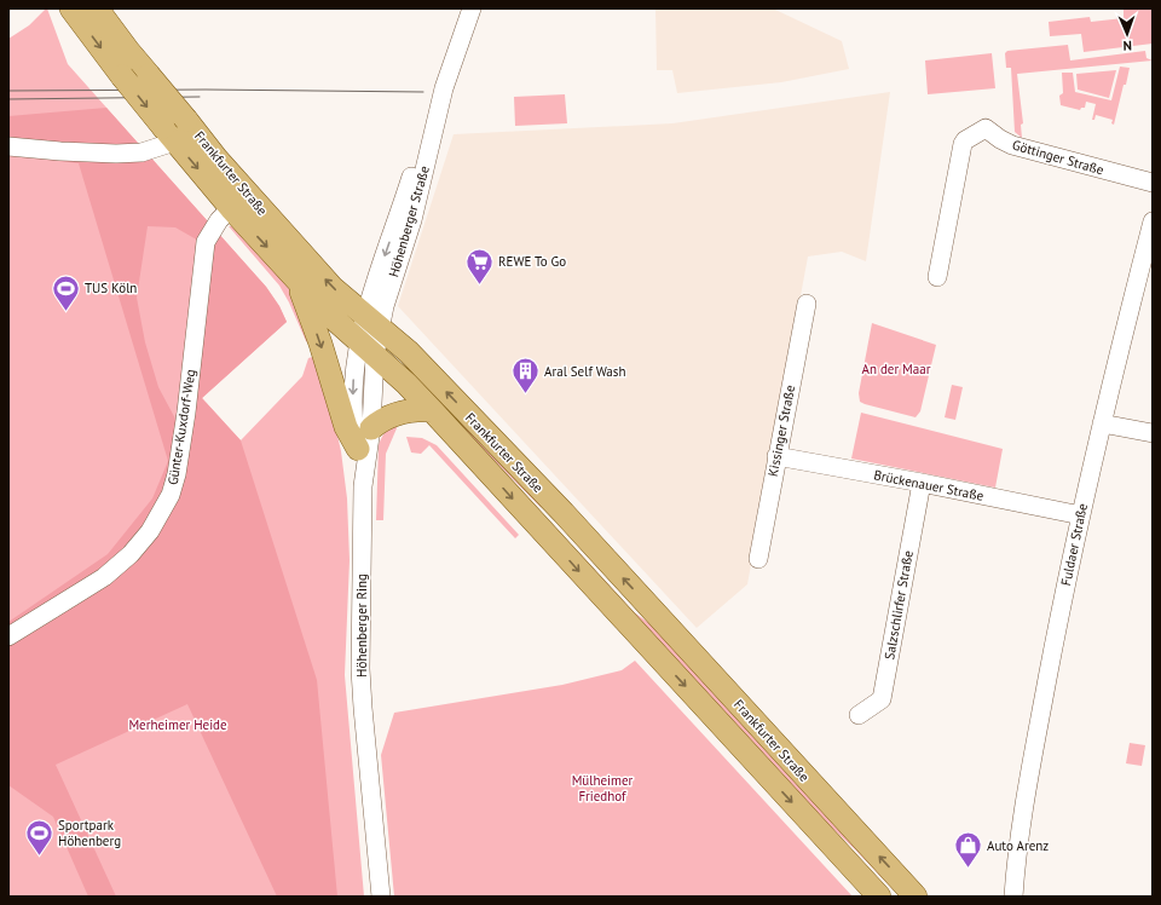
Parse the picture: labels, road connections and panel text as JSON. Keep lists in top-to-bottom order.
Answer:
{
  "streets": {
    "main road": ["Frankfurter Straße"],
    "street": [
      "Göttinger Straße",
      "Höhenberger Straße",
      "Günter-Kuxdorf-Weg",
      "Kissinger Straße",
      "Brückenauer Straße",
      "Fuldaer Straße",
      "Salzschlirfer Straße",
      "Höhenberger Ring"
    ]
  },
  "crossings": [
    ["Frankfurter Straße", "Höhenberger Straße"],
    ["Frankfurter Straße", "Günter-Kuxdorf-Weg"],
    ["Frankfurter Straße", "Höhenberger Ring"],
    ["Höhenberger Straße", "Höhenberger Ring"],
    ["Kissinger Straße", "Brückenauer Straße"],
    ["Brückenauer Straße", "Fuldaer Straße"],
    ["Brückenauer Straße", "Salzschlirfer Straße"]
  ],
  "parks": ["An der Maar", "Merheimer Heide", "Mülheimer Friedhof"],
  "places": {
    "supermarket": ["REWE To Go"],
    "sports": ["TUS Köln", "Sportpark Höhenberg"],
    "building": ["Aral Self Wash"],
    "shop": ["Auto Arenz"]
  },
  "north": "bottom"
}
